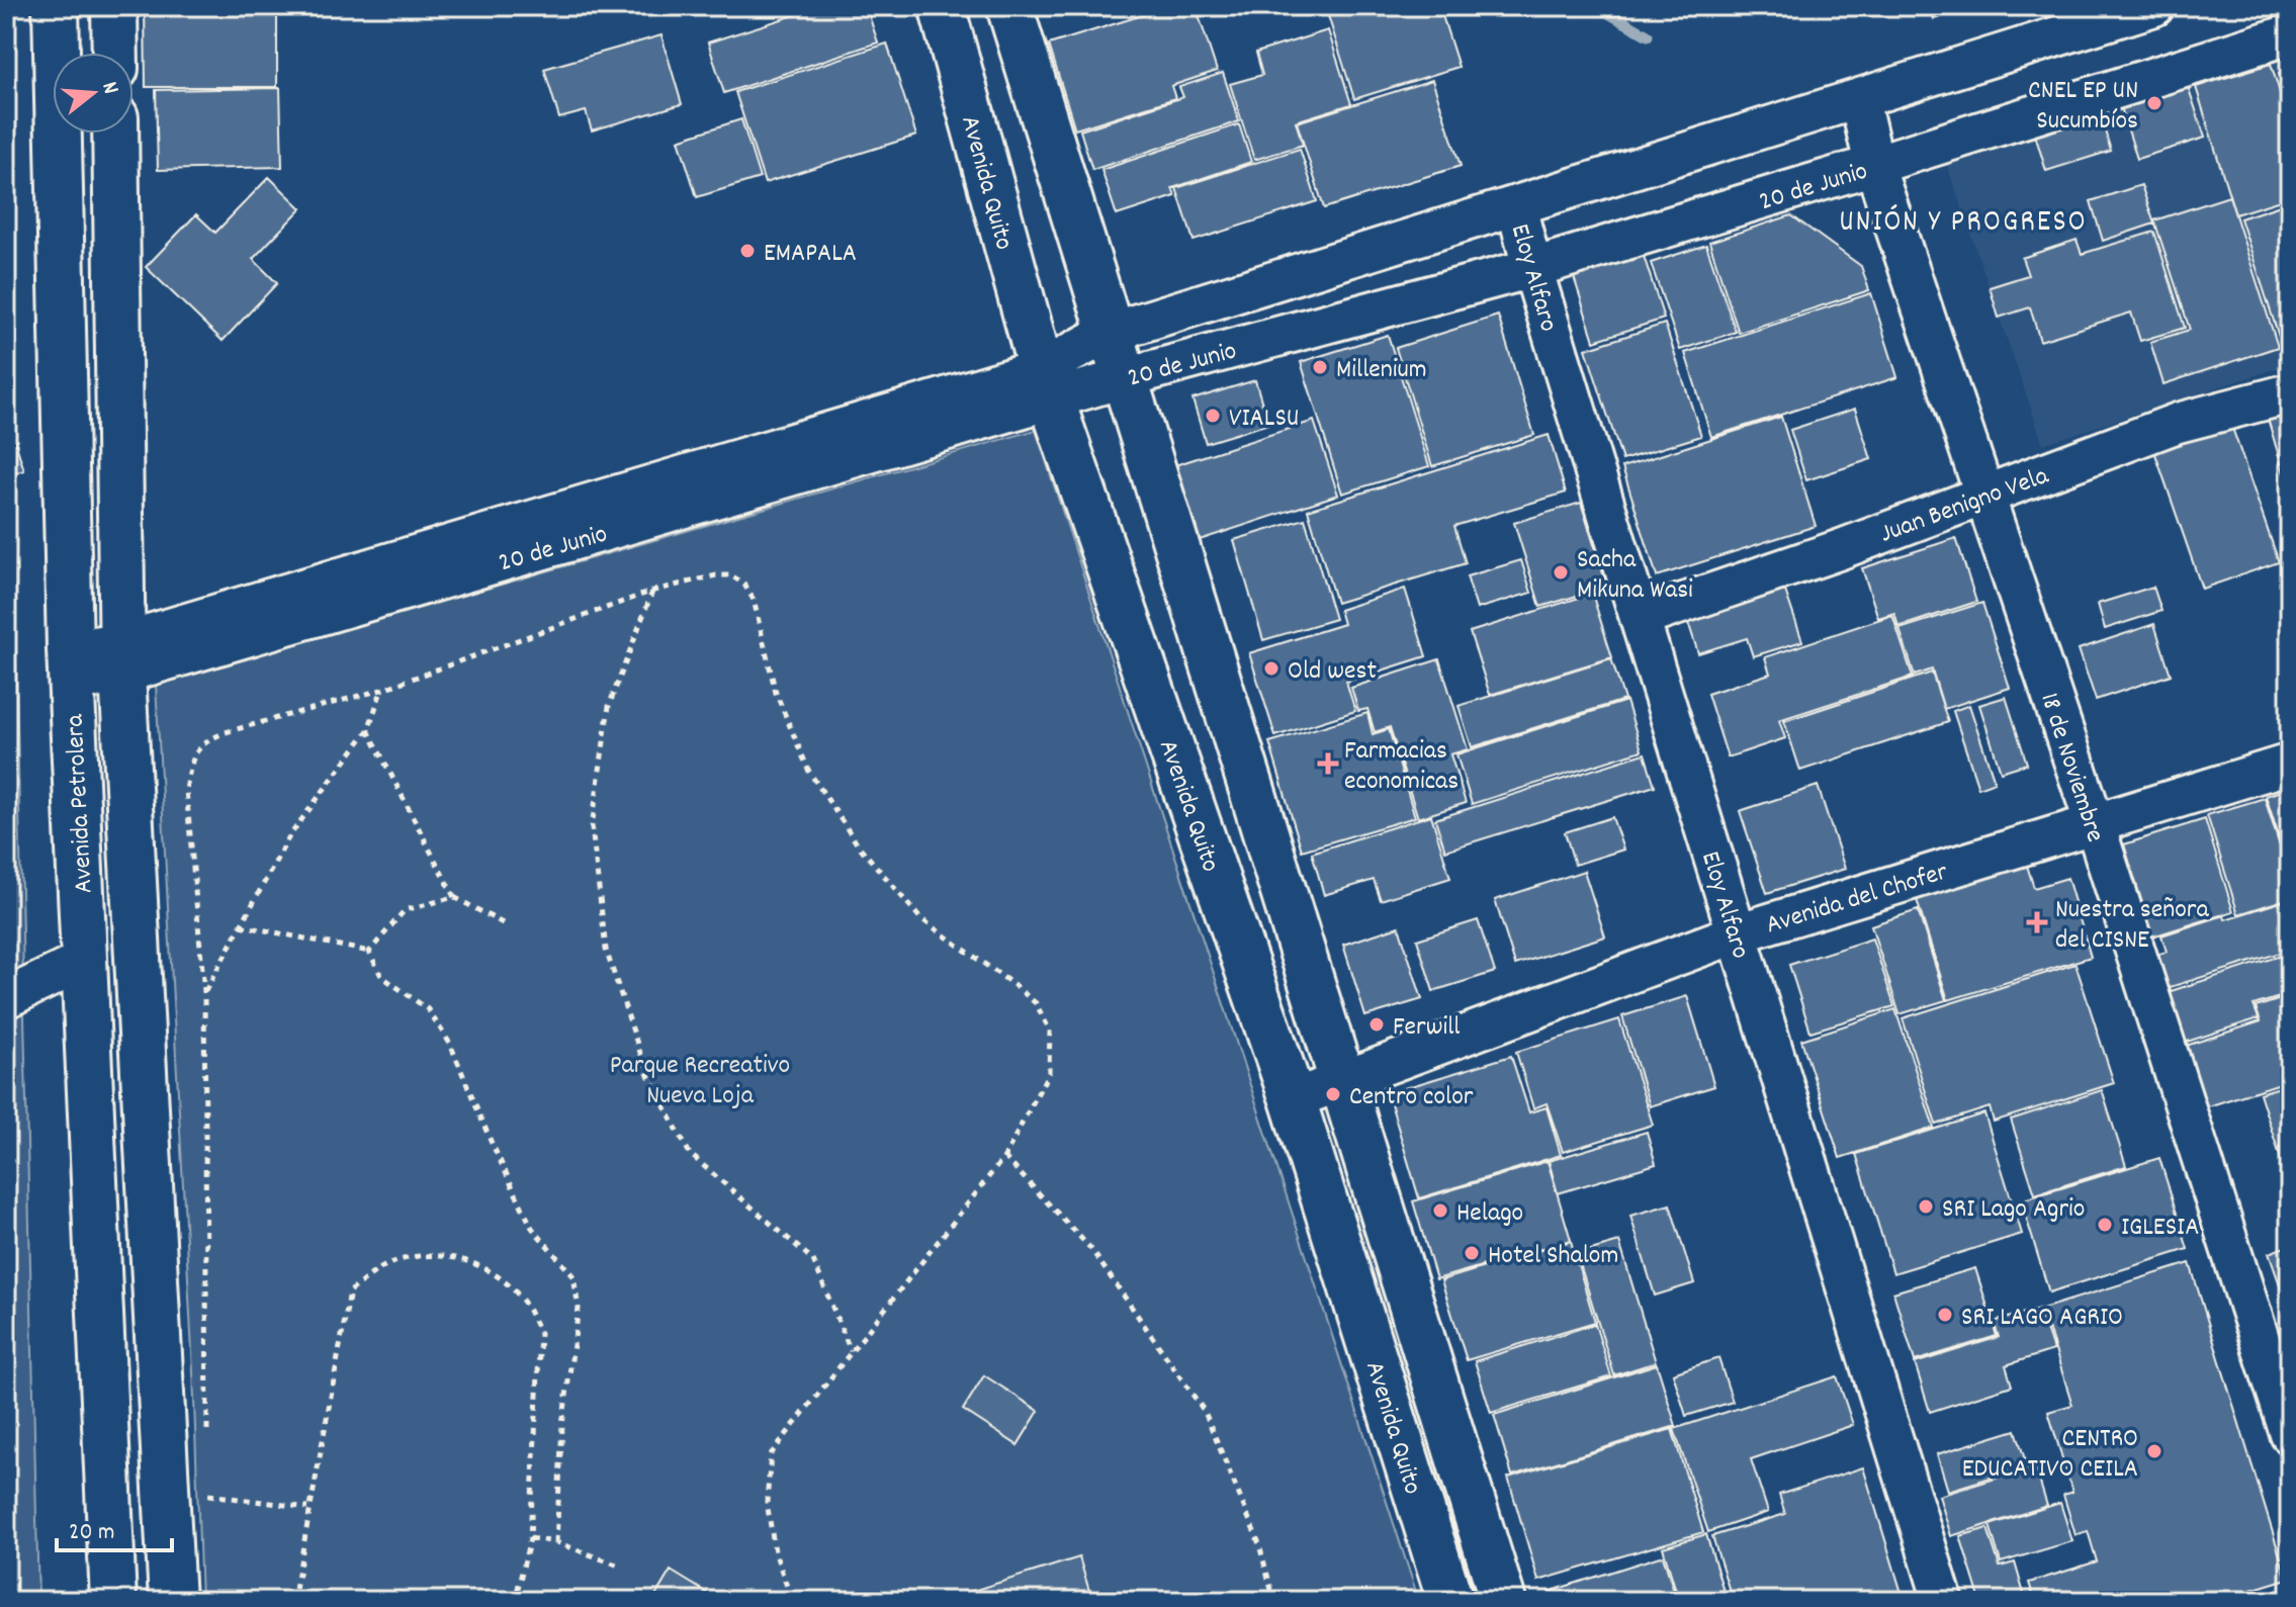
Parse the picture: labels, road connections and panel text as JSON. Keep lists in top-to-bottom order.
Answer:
{
  "streets": {
    "main road": ["Avenida Quito", "Avenida Petrolera"],
    "street": [
      "20 de Junio",
      "Eloy Alfaro",
      "Juan Benigno Vela",
      "18 de Noviembre",
      "Avenida del Chofer"
    ]
  },
  "crossings": [
    ["Avenida Quito", "20 de Junio"],
    ["Avenida Quito", "Avenida del Chofer"],
    ["20 de Junio", "Eloy Alfaro"],
    ["20 de Junio", "18 de Noviembre"],
    ["20 de Junio", "Avenida Petrolera"],
    ["Eloy Alfaro", "Juan Benigno Vela"],
    ["Eloy Alfaro", "Avenida del Chofer"],
    ["Juan Benigno Vela", "18 de Noviembre"],
    ["18 de Noviembre", "Avenida del Chofer"]
  ],
  "districts": ["UNIÓN Y PROGRESO"],
  "parks": ["Parque Recreativo Nueva Loja"],
  "places": {
    "other": [
      "CNEL EP UN Sucumbíos",
      "EMAPALA",
      "Millenium",
      "VIALSU",
      "Sacha Mikuna Wasi",
      "Old west",
      "Ferwill",
      "Centro color",
      "SRI Lago Agrio",
      "Helago",
      "IGLESIA",
      "Hotel Shalom",
      "SRI LAGO AGRIO",
      "CENTRO EDUCATIVO CEILA"
    ],
    "health": ["Farmacias economicas", "Nuestra señora del CISNE"]
  },
  "scale_bar": "20 m",
  "north": "right"
}
